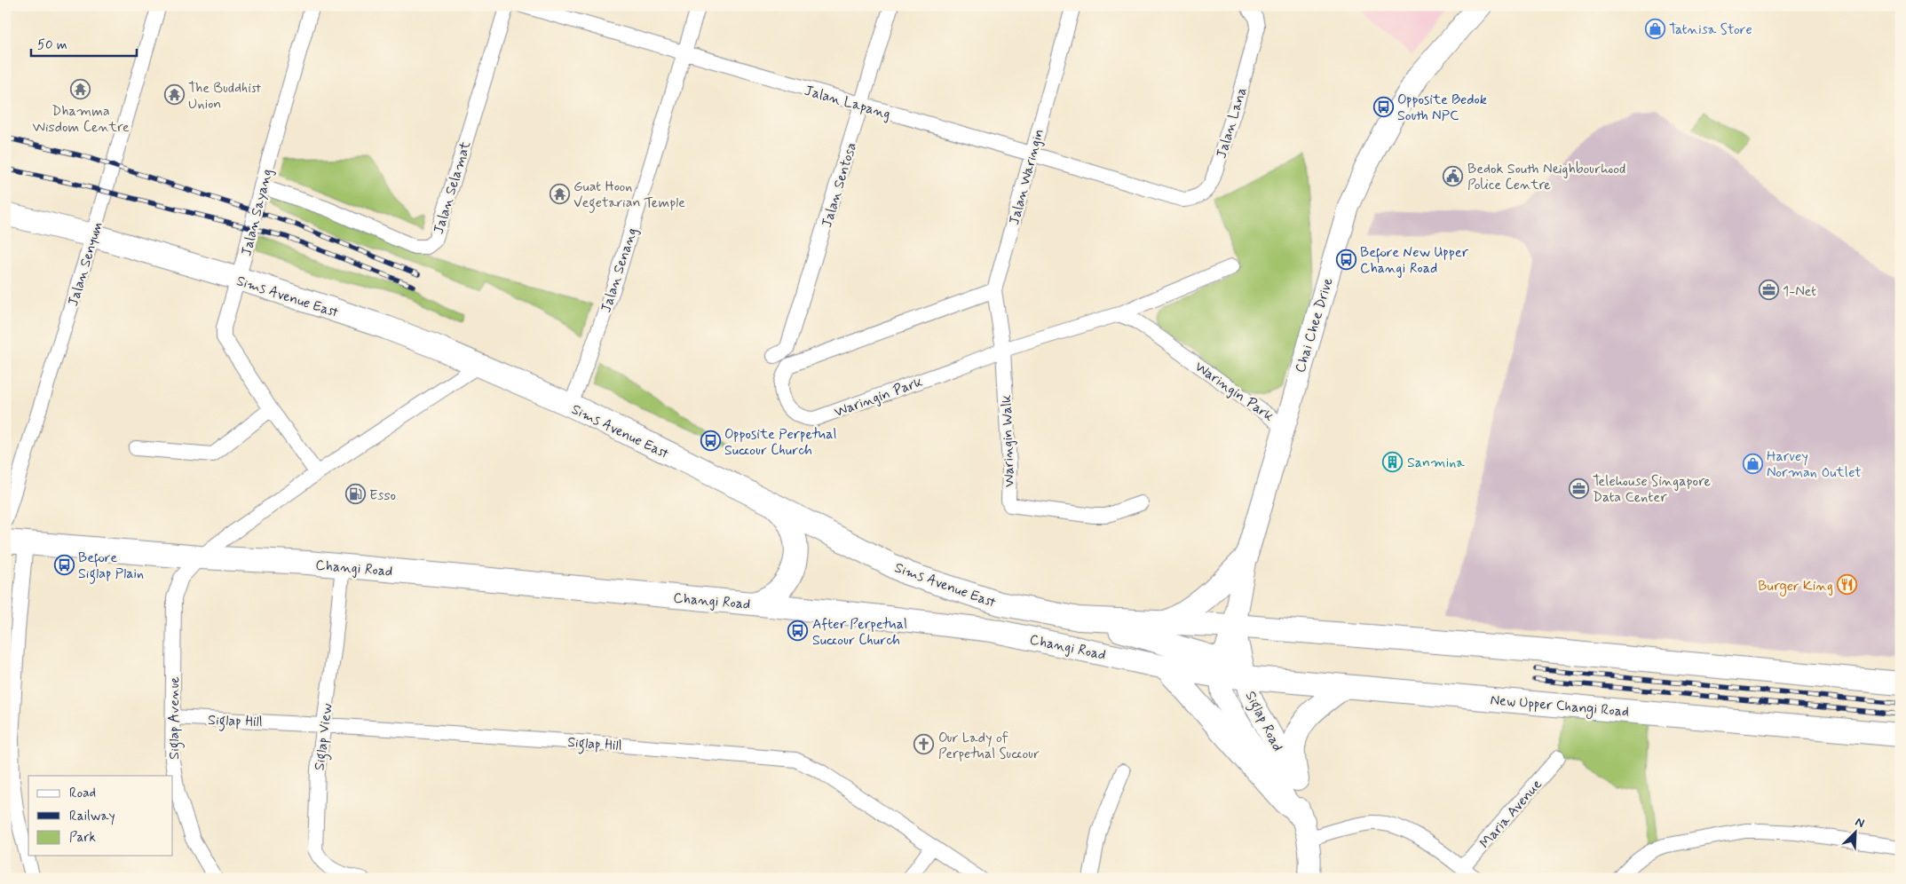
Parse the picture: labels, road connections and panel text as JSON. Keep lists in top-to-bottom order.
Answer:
{
  "streets": {
    "main road": ["Sims Avenue East", "Changi Road", "New Upper Changi Road"],
    "street": [
      "Jalan Lapang",
      "Jalan Lana",
      "Jalan Waringin",
      "Jalan Sentosa",
      "Jalan Selamat",
      "Jalan Sayang",
      "Jalan Senyum",
      "Jalan Senang",
      "Chai Chee Drive",
      "Waringin Park",
      "Waringin Walk",
      "Siglap Avenue",
      "Siglap Hill",
      "Siglap Road",
      "Siglap View",
      "Maria Avenue"
    ]
  },
  "crossings": [
    ["Jalan Lapang", "Jalan Lana"],
    ["Jalan Lapang", "Jalan Waringin"],
    ["Jalan Lapang", "Jalan Sentosa"],
    ["Jalan Lapang", "Jalan Senang"],
    ["Jalan Waringin", "Waringin Park"],
    ["Jalan Waringin", "Waringin Walk"],
    ["Jalan Selamat", "Jalan Sayang"],
    ["Jalan Sayang", "Sims Avenue East"],
    ["Jalan Senyum", "Sims Avenue East"],
    ["Jalan Senang", "Sims Avenue East"],
    ["Sims Avenue East", "Chai Chee Drive"],
    ["Sims Avenue East", "Siglap Road"],
    ["Chai Chee Drive", "Waringin Park"],
    ["Chai Chee Drive", "Siglap Road"],
    ["Waringin Park", "Waringin Walk"],
    ["Changi Road", "Siglap Avenue"],
    ["Changi Road", "Siglap Road"],
    ["Changi Road", "Siglap View"],
    ["New Upper Changi Road", "Siglap Road"],
    ["Siglap Avenue", "Siglap Hill"],
    ["Siglap Hill", "Siglap View"]
  ],
  "places": {
    "shop": ["Tatnisa Store", "Harvey Norman Outlet"],
    "temple": ["Dhamma Wisdom Centre", "The Buddhist Union", "Guat Hoon Vegetarian Temple"],
    "bus stop": [
      "Opposite Bedok South NPC",
      "Before New Upper Changi Road",
      "Opposite Perpetual Succour Church",
      "Before Siglap Plain",
      "After Perpetual Succour Church"
    ],
    "public building": ["Bedok South Neighbourhood Police Centre"],
    "office": ["1-Net", "Telehouse Singapore Data Center"],
    "building": ["Sanmina"],
    "fuel station": ["Esso"],
    "restaurant": ["Burger King"],
    "church": ["Our Lady of Perpetual Succour"]
  },
  "legend": ["Road", "Railway", "Park"],
  "scale_bar": "50 m",
  "north": "top right"
}
